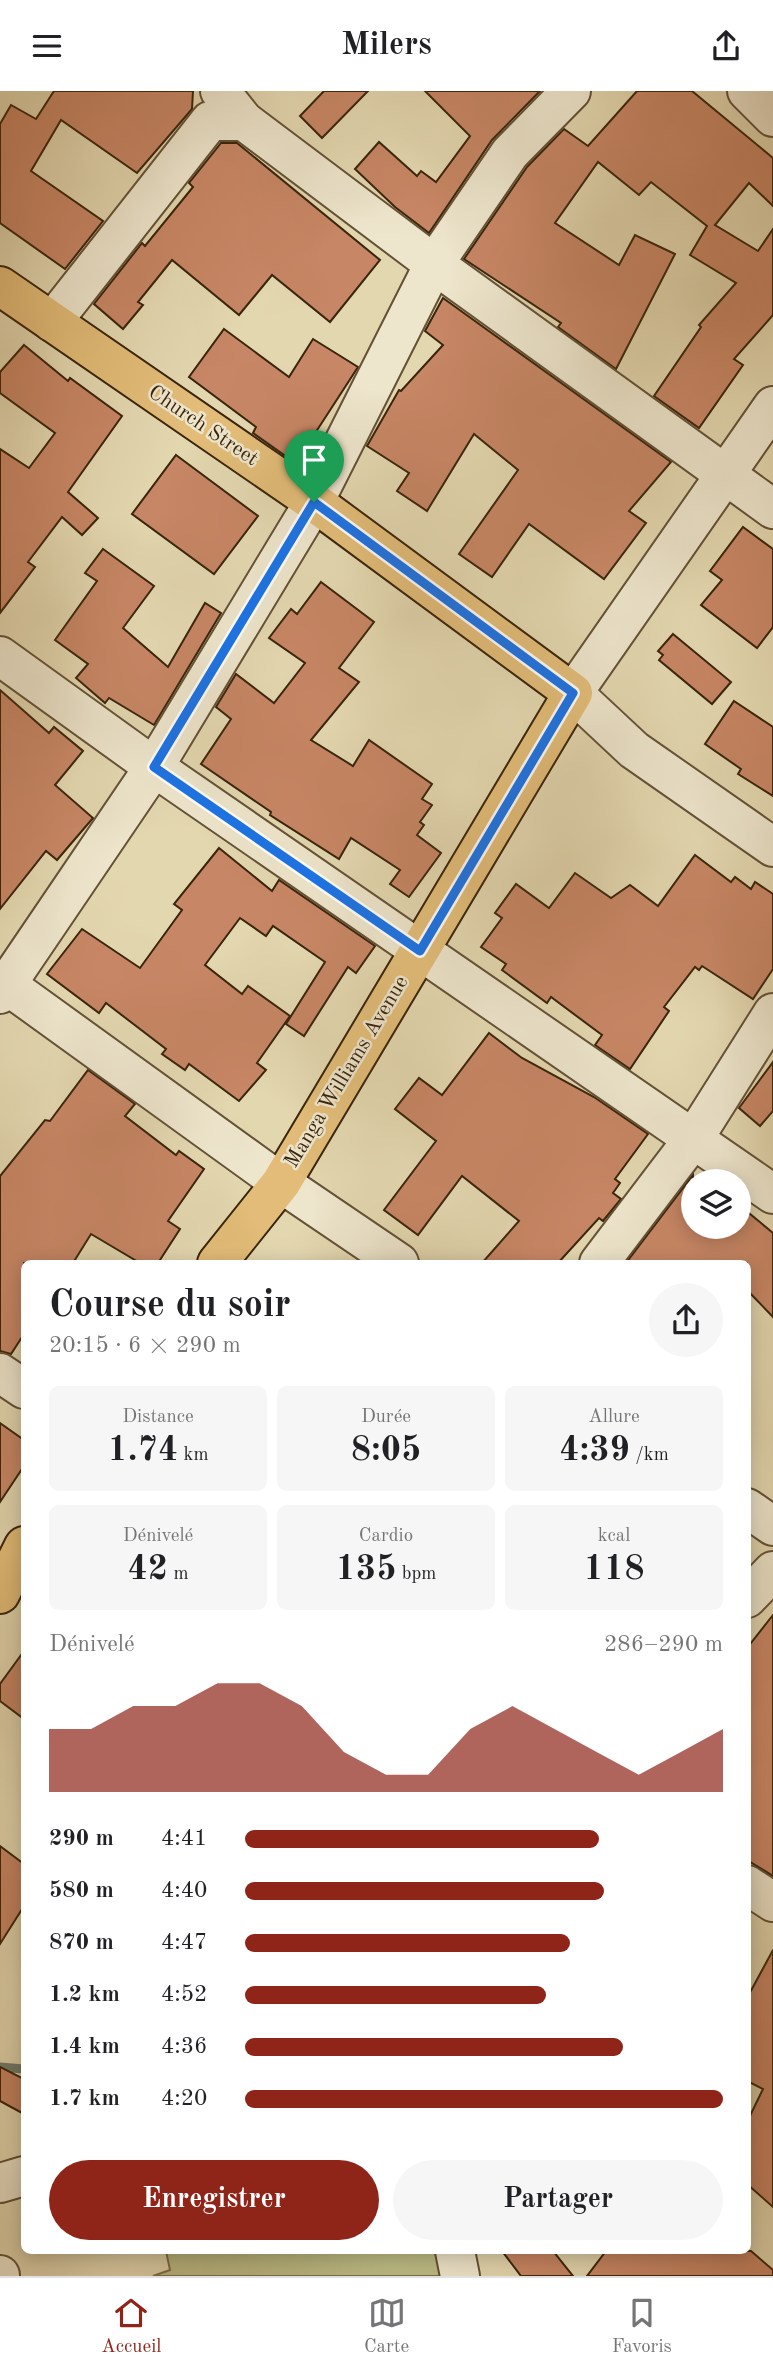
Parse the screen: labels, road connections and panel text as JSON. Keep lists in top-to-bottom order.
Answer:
{
  "streets": {
    "main road": ["Church Street", "Manga Williams Avenue"]
  },
  "crossings": [
    ["Church Street", "Manga Williams Avenue"]
  ],
  "page": {
    "header": "Milers",
    "heading": ["Course du soir", "20:15 · 6 × 290 m"],
    "stats": [
      ["Distance", "1.74 km"],
      ["Durée", "8:05"],
      ["Allure", "4:39 /km"],
      ["Dénivelé", "42 m"],
      ["Cardio", "135 bpm"],
      ["kcal", "118"]
    ],
    "chart": ["Dénivelé", "286–290 m"],
    "list": [
      {
        "name": "290 m",
        "note": "4:41"
      },
      {
        "name": "580 m",
        "note": "4:40"
      },
      {
        "name": "870 m",
        "note": "4:47"
      },
      {
        "name": "1.2 km",
        "note": "4:52"
      },
      {
        "name": "1.4 km",
        "note": "4:36"
      },
      {
        "name": "1.7 km",
        "note": "4:20"
      }
    ],
    "buttons": ["Enregistrer", "Partager"],
    "tabs": ["Accueil", "Carte", "Favoris"]
  }
}
